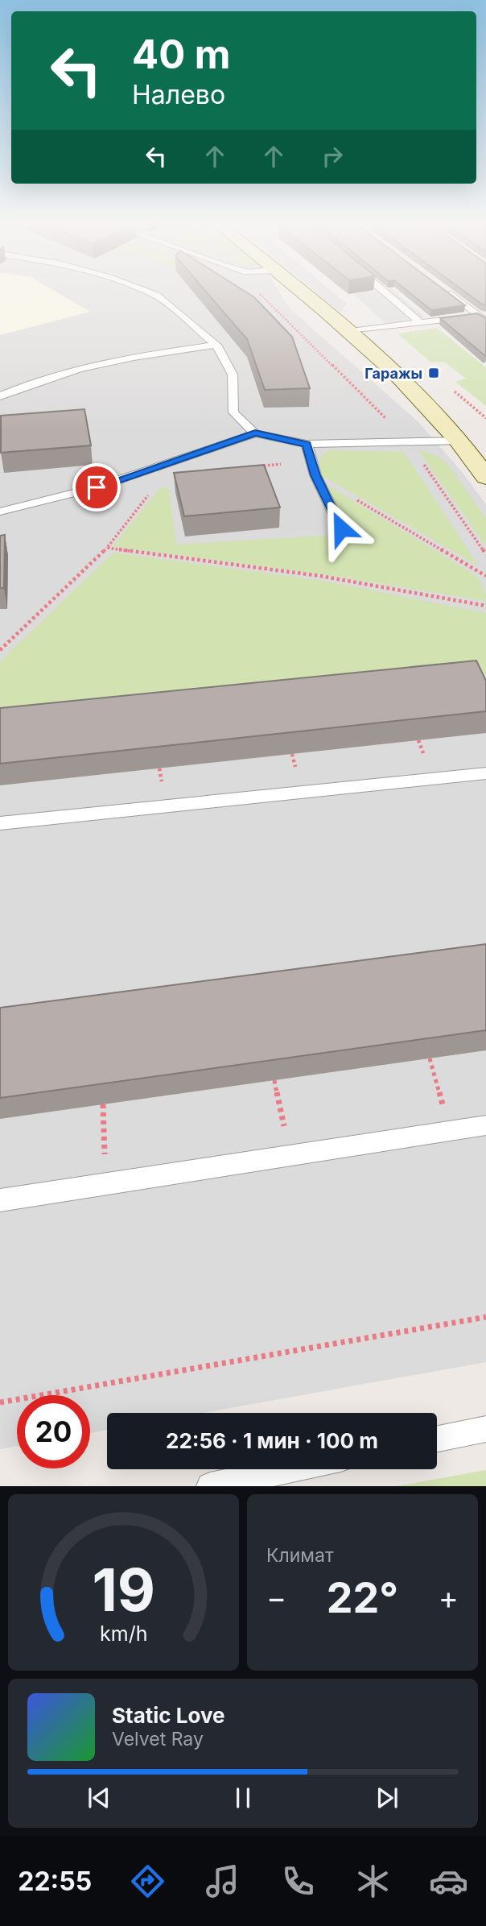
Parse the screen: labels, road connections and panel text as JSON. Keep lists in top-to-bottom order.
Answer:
{
  "places": {
    "transit": ["Гаражы"]
  },
  "page": {
    "turn": ["40 m", "Налево"],
    "limit": "20",
    "trip": "22:56 · 1 мин · 100 m",
    "tile": "Климат",
    "heat": ["−", "22°", "+"],
    "song": ["Static Love", "Velvet Ray"],
    "tabs": "22:55",
    "gauge": ["19", "km/h"]
  }
}
